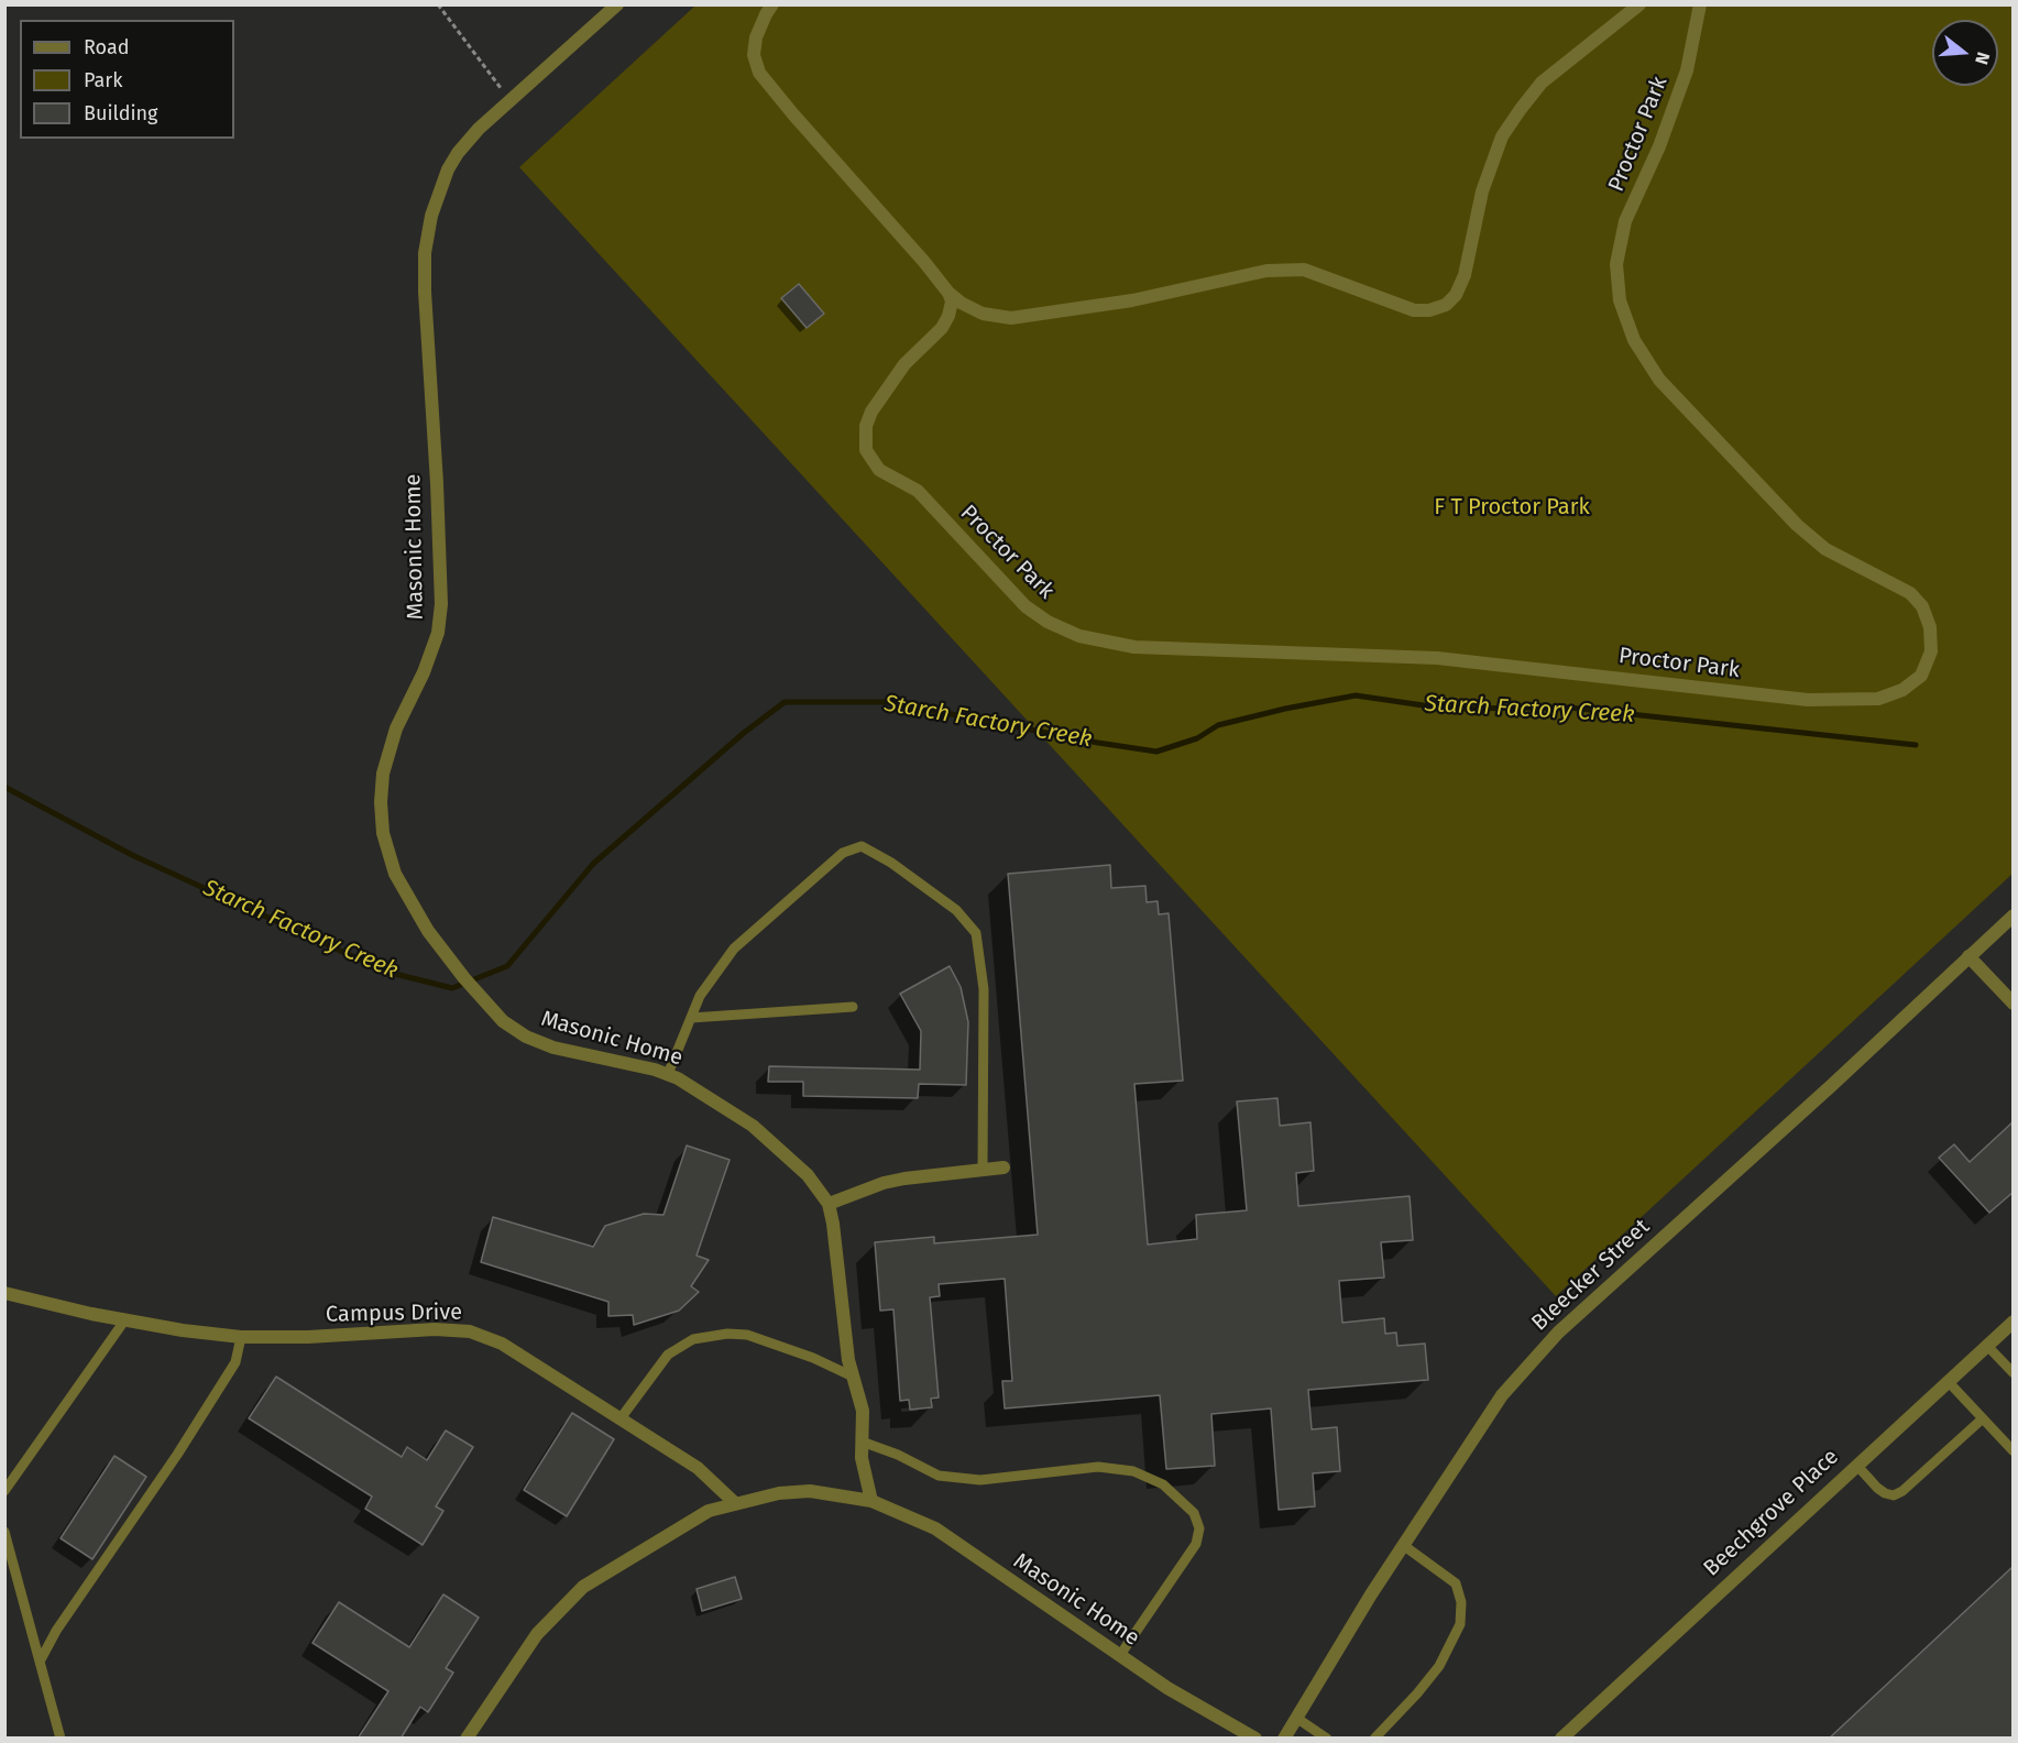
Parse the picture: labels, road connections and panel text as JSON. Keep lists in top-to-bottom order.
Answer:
{
  "streets": {
    "street": [
      "Proctor Park",
      "Masonic Home",
      "Bleecker Street",
      "Campus Drive",
      "Beechgrove Place"
    ]
  },
  "crossings": [
    ["Masonic Home", "Campus Drive"]
  ],
  "water": ["Starch Factory Creek"],
  "parks": ["F T Proctor Park"],
  "legend": ["Road", "Park", "Building"],
  "north": "right"
}
